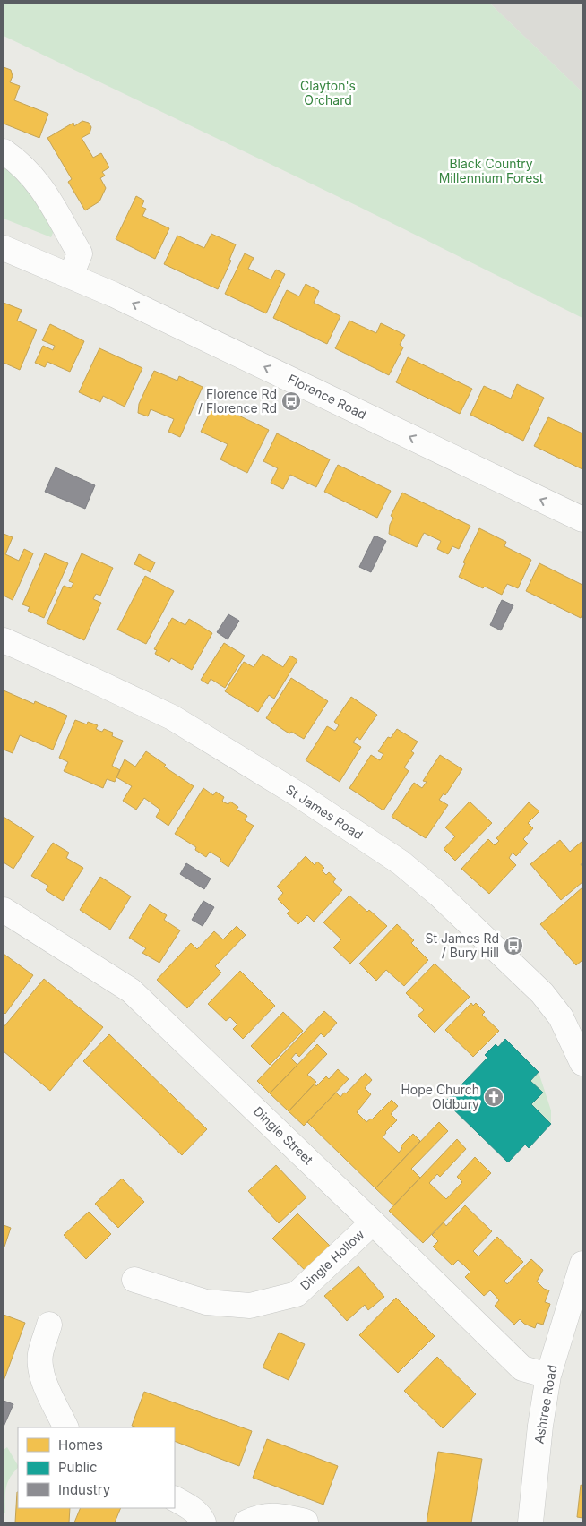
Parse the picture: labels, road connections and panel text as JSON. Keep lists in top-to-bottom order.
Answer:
{
  "streets": {
    "street": [
      "Florence Road",
      "St James Road",
      "Dingle Street",
      "Dingle Hollow",
      "Ashtree Road"
    ]
  },
  "crossings": [
    ["Dingle Street", "Dingle Hollow"],
    ["Dingle Street", "Ashtree Road"]
  ],
  "one_way": ["Florence Road"],
  "parks": ["Clayton's Orchard", "Black Country Millennium Forest"],
  "places": {
    "bus stop": ["Florence Rd / Florence Rd", "St James Rd / Bury Hill"],
    "church": ["Hope Church Oldbury"]
  },
  "legend": ["Homes", "Public", "Industry"]
}
